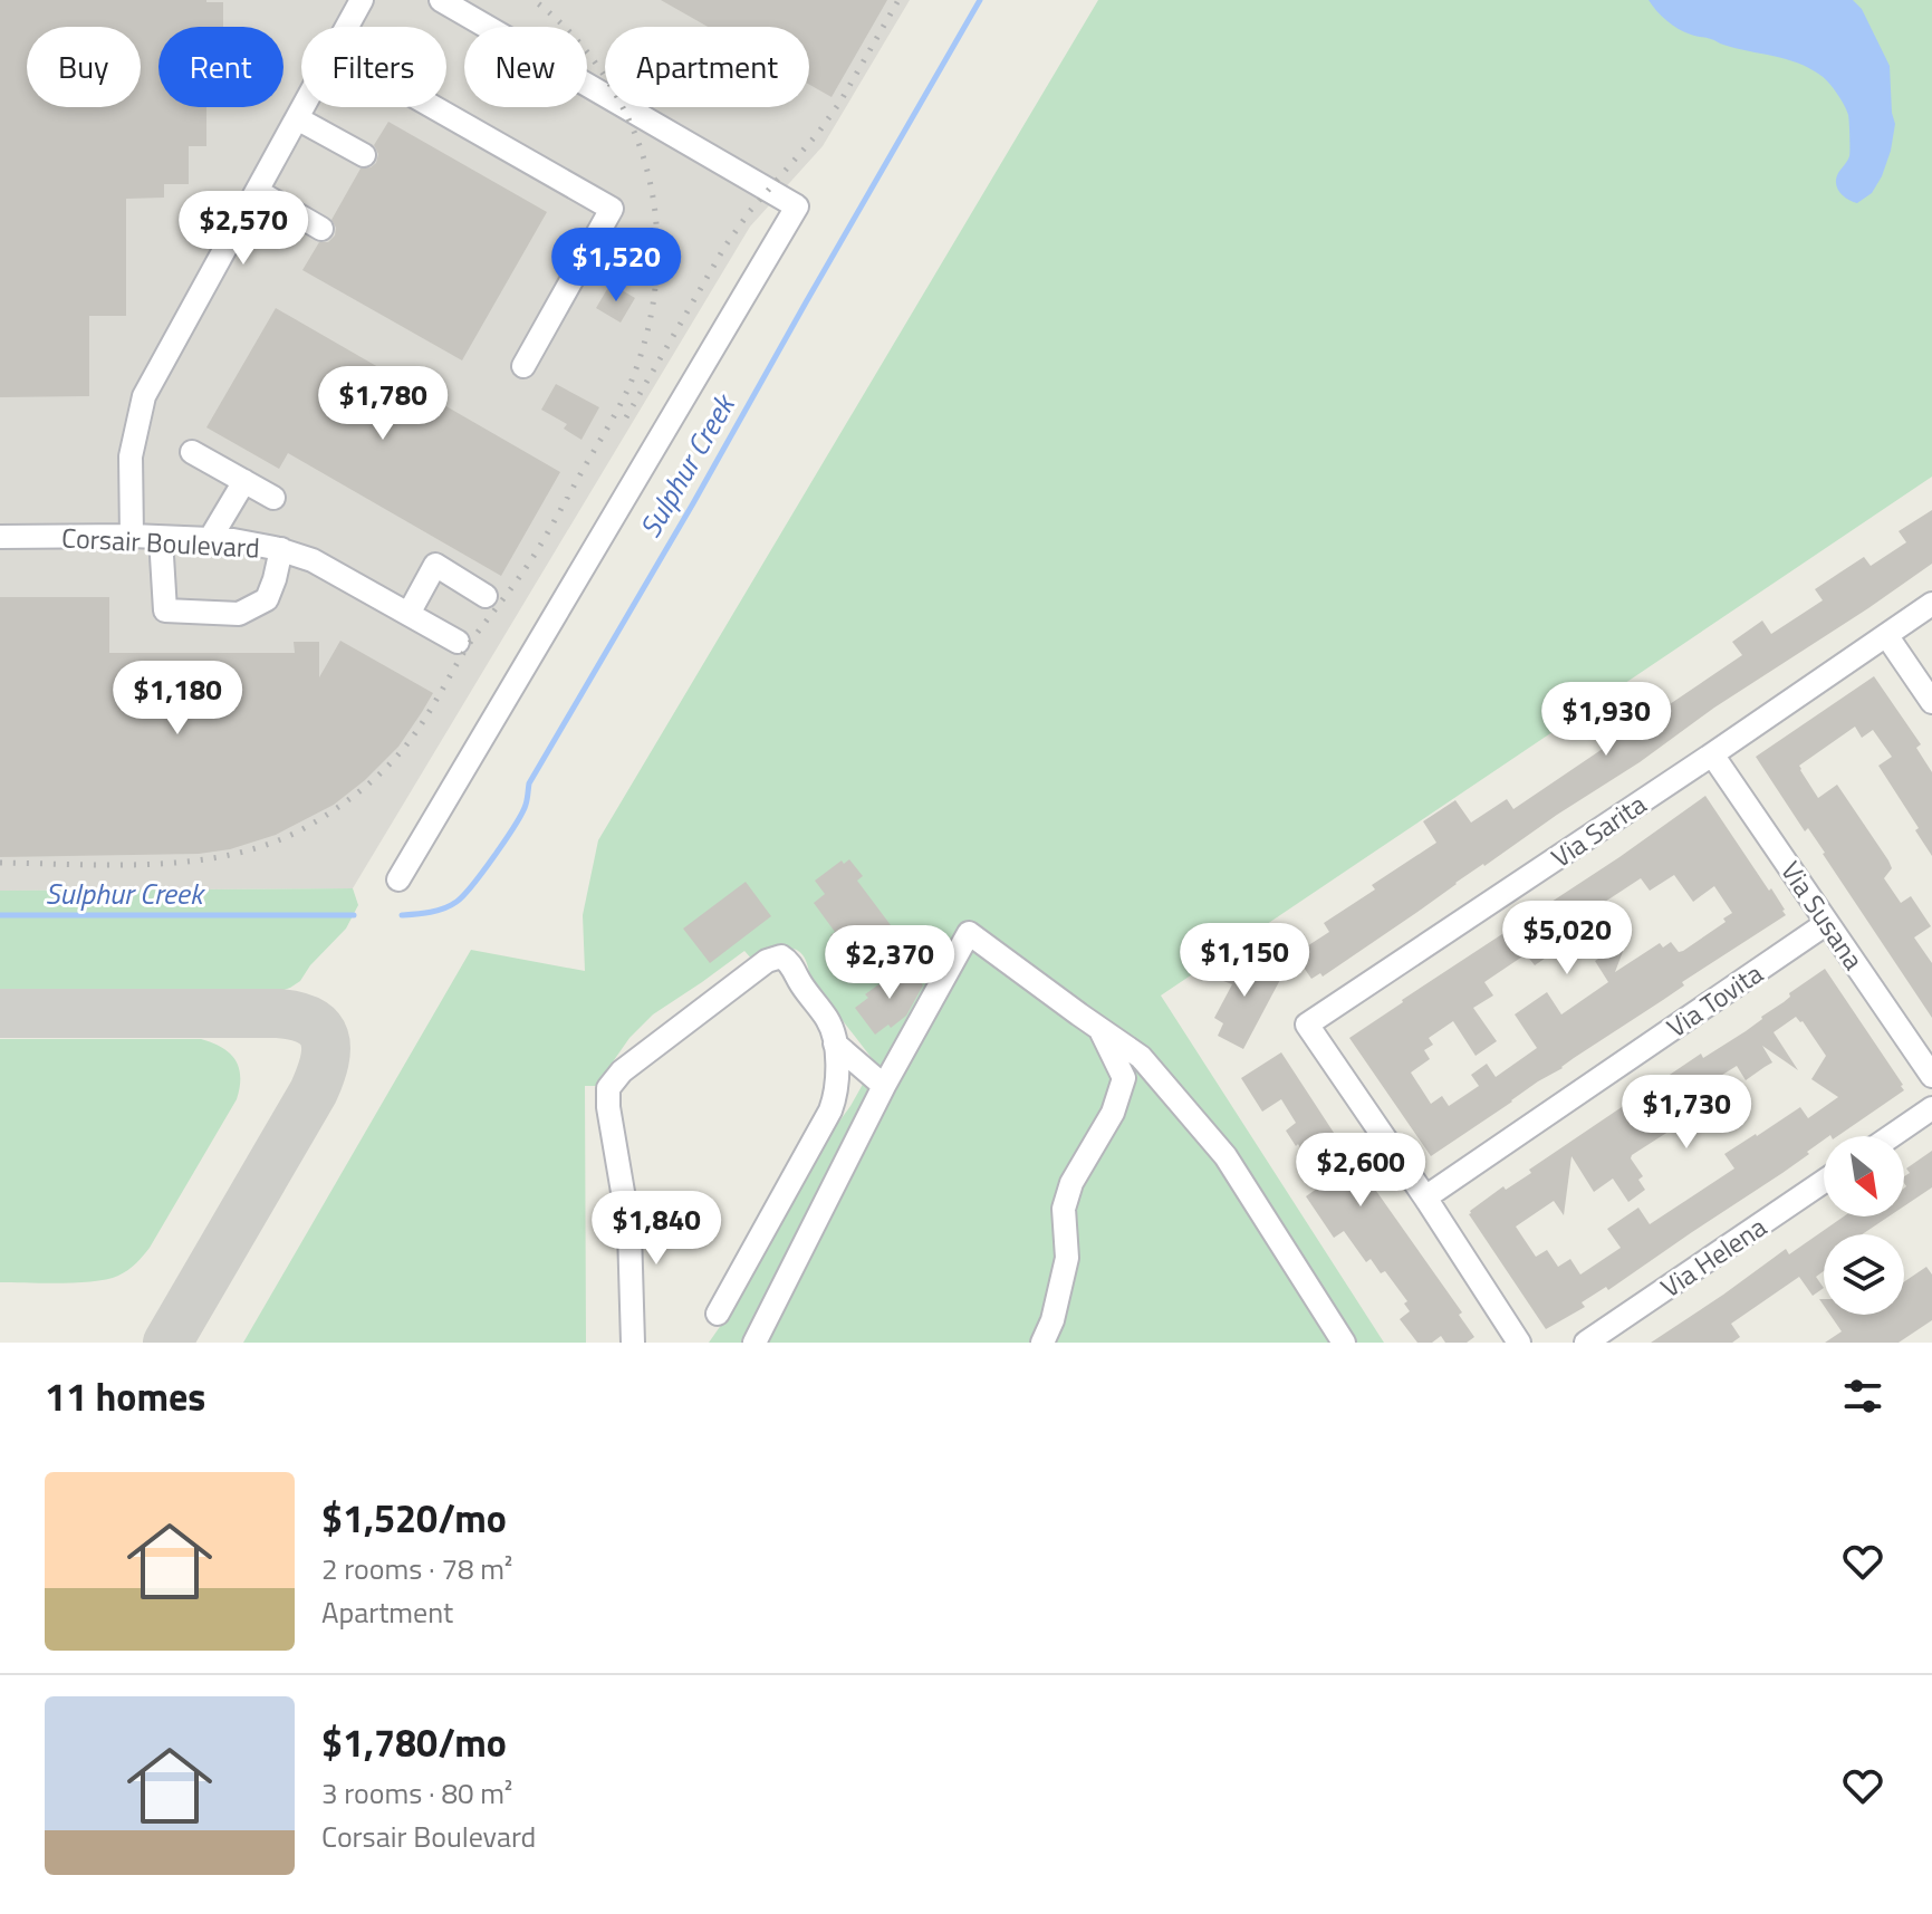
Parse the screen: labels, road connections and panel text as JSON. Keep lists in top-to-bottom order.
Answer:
{
  "streets": {
    "street": [
      "Corsair Boulevard",
      "Via Sarita",
      "Via Susana",
      "Via Tovita",
      "Via Helena"
    ]
  },
  "crossings": [
    ["Via Sarita", "Via Susana"],
    ["Via Sarita", "Via Tovita"],
    ["Via Susana", "Via Tovita"]
  ],
  "water": ["Sulphur Creek"],
  "north": "bottom right",
  "page": {
    "chip": [
      "Buy",
      "Rent",
      "Filters",
      "New",
      "Apartment"
    ],
    "price": [
      "$2,570",
      "$1,520",
      "$1,780",
      "$1,180",
      "$1,930",
      "$5,020",
      "$1,150",
      "$2,370",
      "$1,730",
      "$2,600",
      "$1,840"
    ],
    "heading": "11 homes",
    "list": [
      {
        "name": "$1,520/mo",
        "note": "2 rooms · 78 m² · Apartment"
      },
      {
        "name": "$1,780/mo",
        "note": "3 rooms · 80 m² · Corsair Boulevard"
      }
    ]
  }
}
